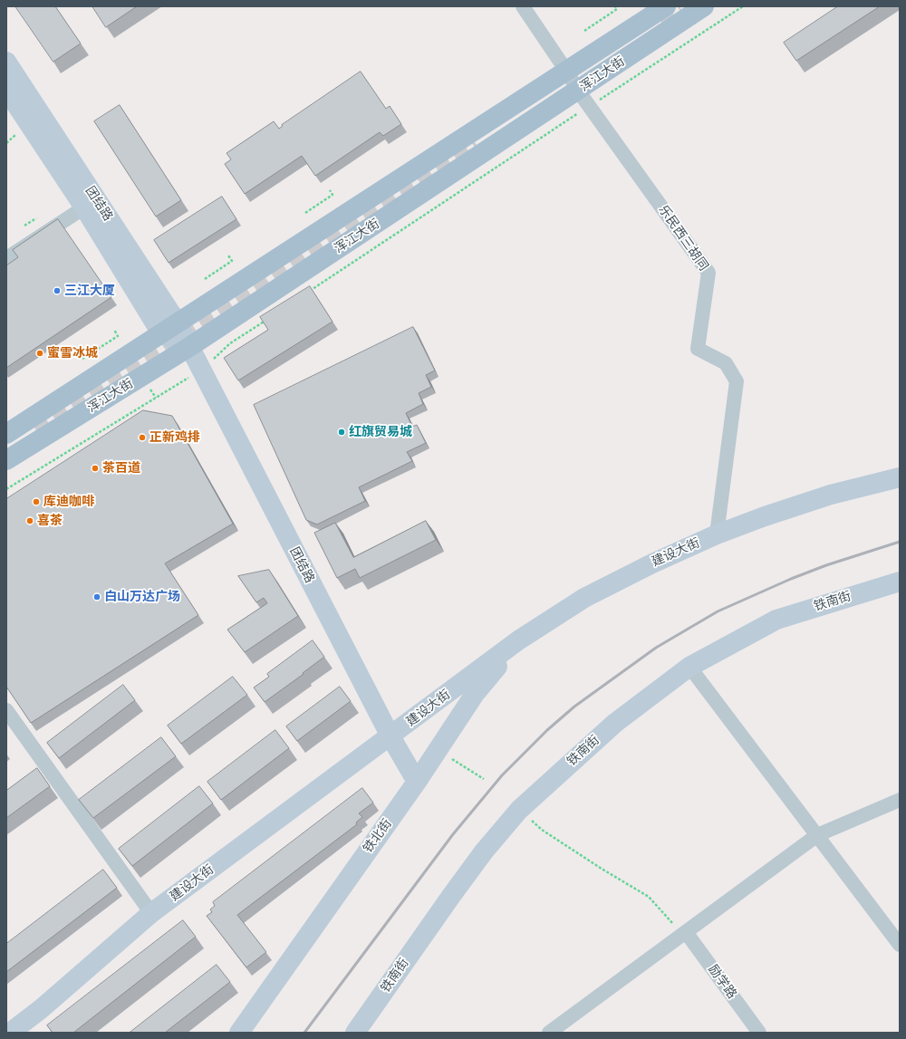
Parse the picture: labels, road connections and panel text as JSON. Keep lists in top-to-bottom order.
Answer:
{
  "streets": {
    "main road": ["浑江大街"],
    "street": [
      "团结路",
      "乐民西三胡同",
      "建设大街",
      "铁南街",
      "铁北街",
      "励学路"
    ]
  },
  "crossings": [
    ["浑江大街", "团结路"],
    ["浑江大街", "乐民西三胡同"],
    ["团结路", "建设大街"],
    ["团结路", "铁北街"],
    ["乐民西三胡同", "建设大街"],
    ["建设大街", "铁北街"]
  ],
  "places": [
    "三江大厦",
    "蜜雪冰城",
    "红旗贸易城",
    "正新鸡排",
    "茶百道",
    "库迪咖啡",
    "喜茶",
    "白山万达广场"
  ]
}
